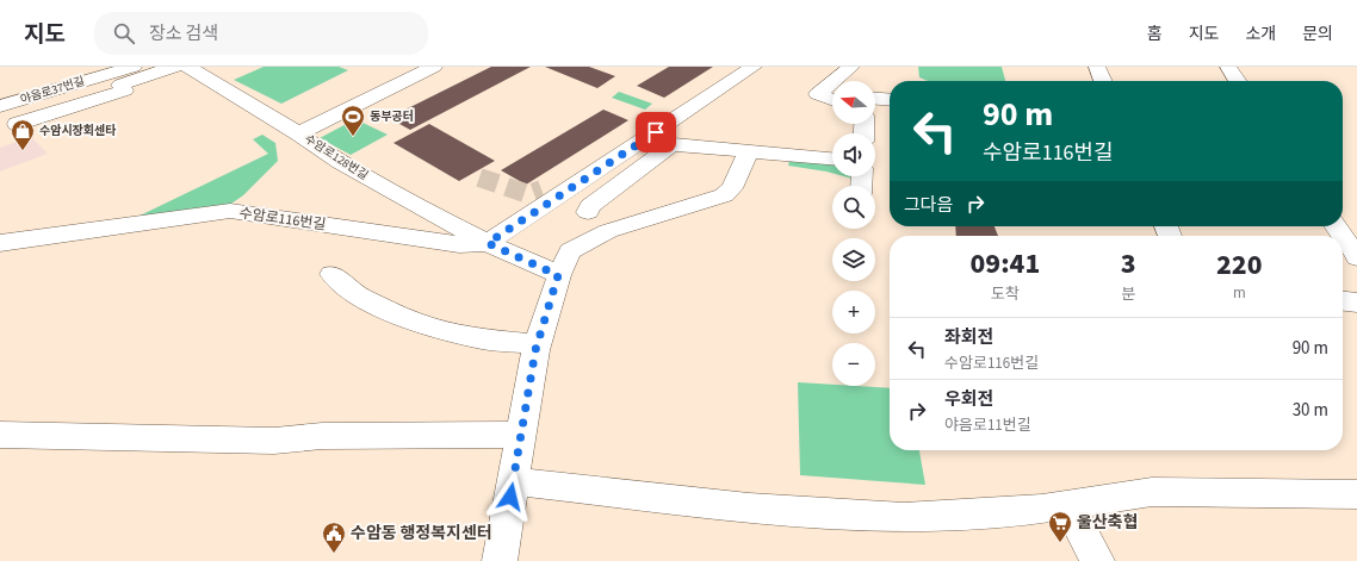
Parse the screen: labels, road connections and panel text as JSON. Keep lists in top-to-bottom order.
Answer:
{
  "streets": {
    "street": ["야음로37번길", "수암로128번길", "수암로116번길"]
  },
  "crossings": [
    ["수암로128번길", "수암로116번길"]
  ],
  "places": {
    "sports": ["동부공터"],
    "shop": ["수암시장회센타"],
    "supermarket": ["울산축협"],
    "public building": ["수암동 행정복지센터"]
  },
  "north": "left",
  "page": {
    "header": "지도",
    "search": "장소 검색",
    "nav": [
      "홈",
      "지도",
      "소개",
      "문의"
    ],
    "map_buttons": ["+", "−"],
    "turn": ["90 m", "수암로116번길"],
    "then": "그다음",
    "eta": [
      "09:41",
      "도착",
      "3",
      "분",
      "220",
      "m"
    ],
    "list": [
      {
        "name": "좌회전",
        "note": "수암로116번길",
        "value": "90 m"
      },
      {
        "name": "우회전",
        "note": "야음로11번길",
        "value": "30 m"
      }
    ]
  }
}
